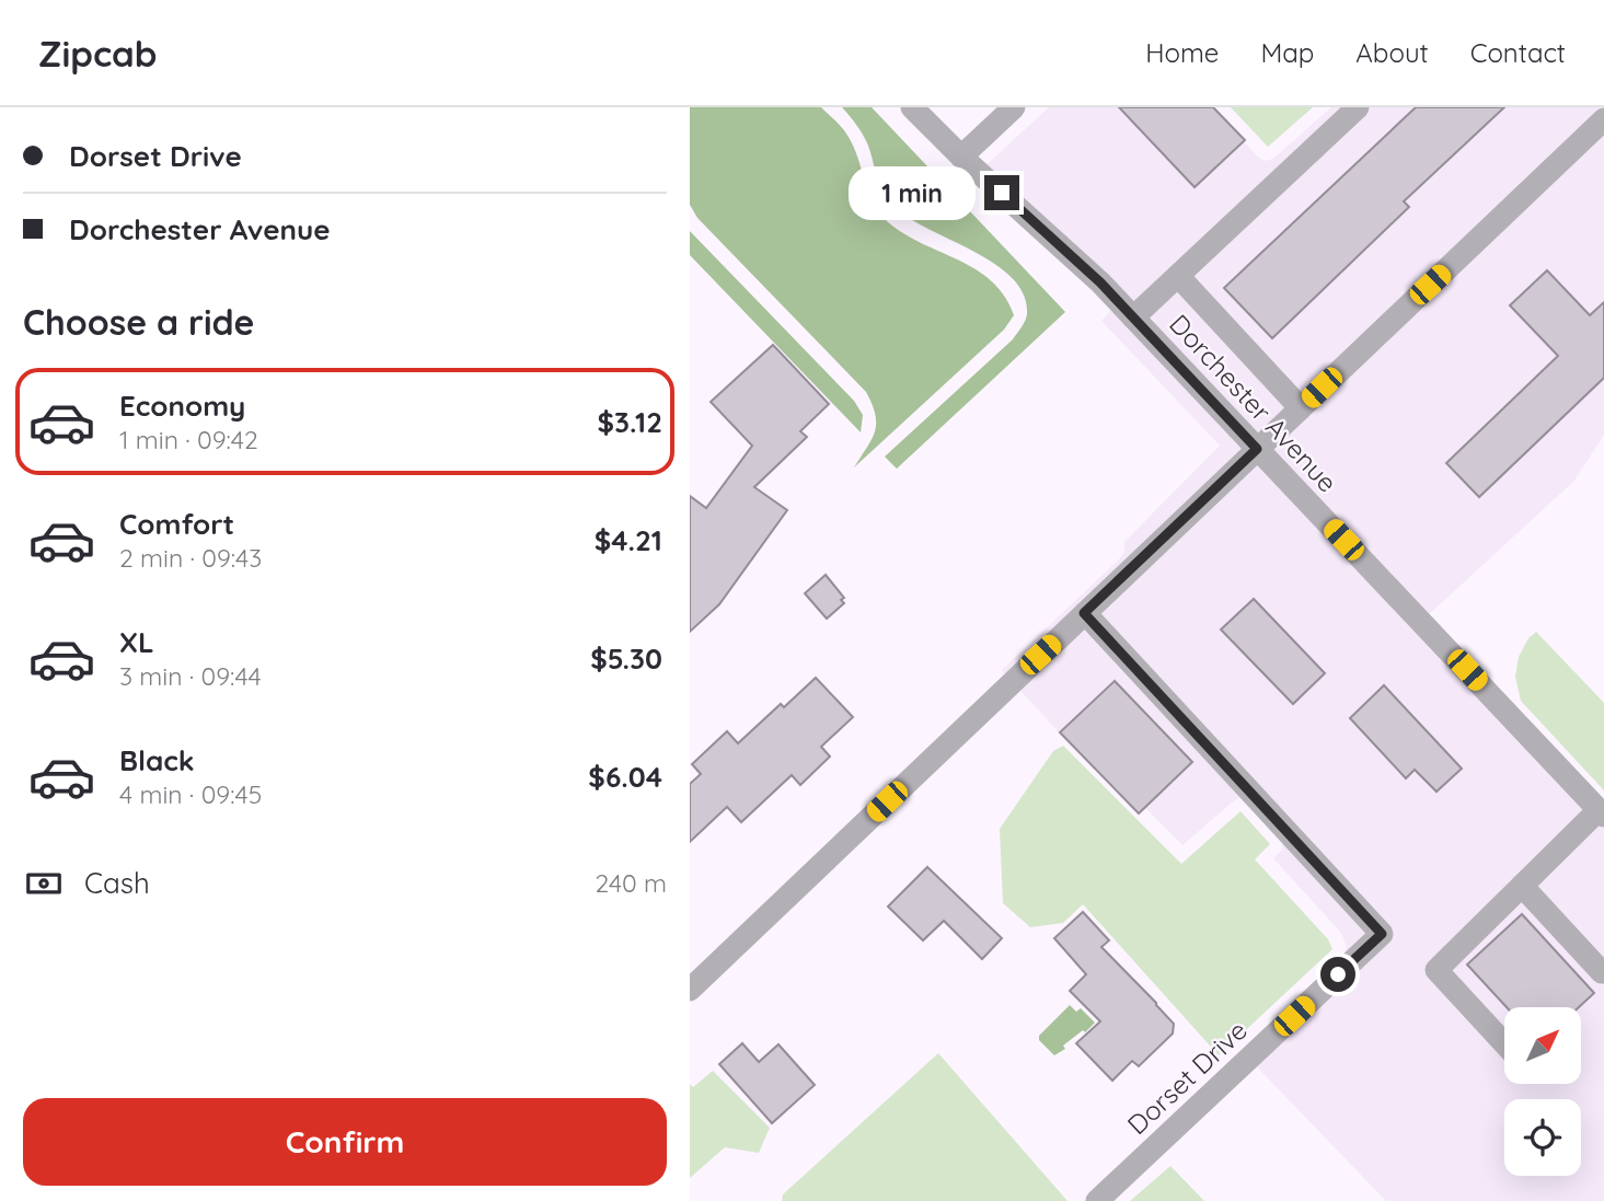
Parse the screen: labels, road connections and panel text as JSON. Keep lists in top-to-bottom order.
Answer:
{
  "streets": {
    "street": ["Dorchester Avenue", "Dorset Drive"]
  },
  "north": "top right",
  "page": {
    "header": "Zipcab",
    "nav": [
      "Home",
      "Map",
      "About",
      "Contact"
    ],
    "banner": ["Dorset Drive", "Dorchester Avenue"],
    "bubble": "1 min",
    "heading": "Choose a ride",
    "list": [
      {
        "name": "Economy",
        "note": "1 min · 09:42",
        "value": "$3.12"
      },
      {
        "name": "Comfort",
        "note": "2 min · 09:43",
        "value": "$4.21"
      },
      {
        "name": "XL",
        "note": "3 min · 09:44",
        "value": "$5.30"
      },
      {
        "name": "Black",
        "note": "4 min · 09:45",
        "value": "$6.04"
      }
    ],
    "pay": ["Cash", "240 m"],
    "buttons": "Confirm"
  }
}
